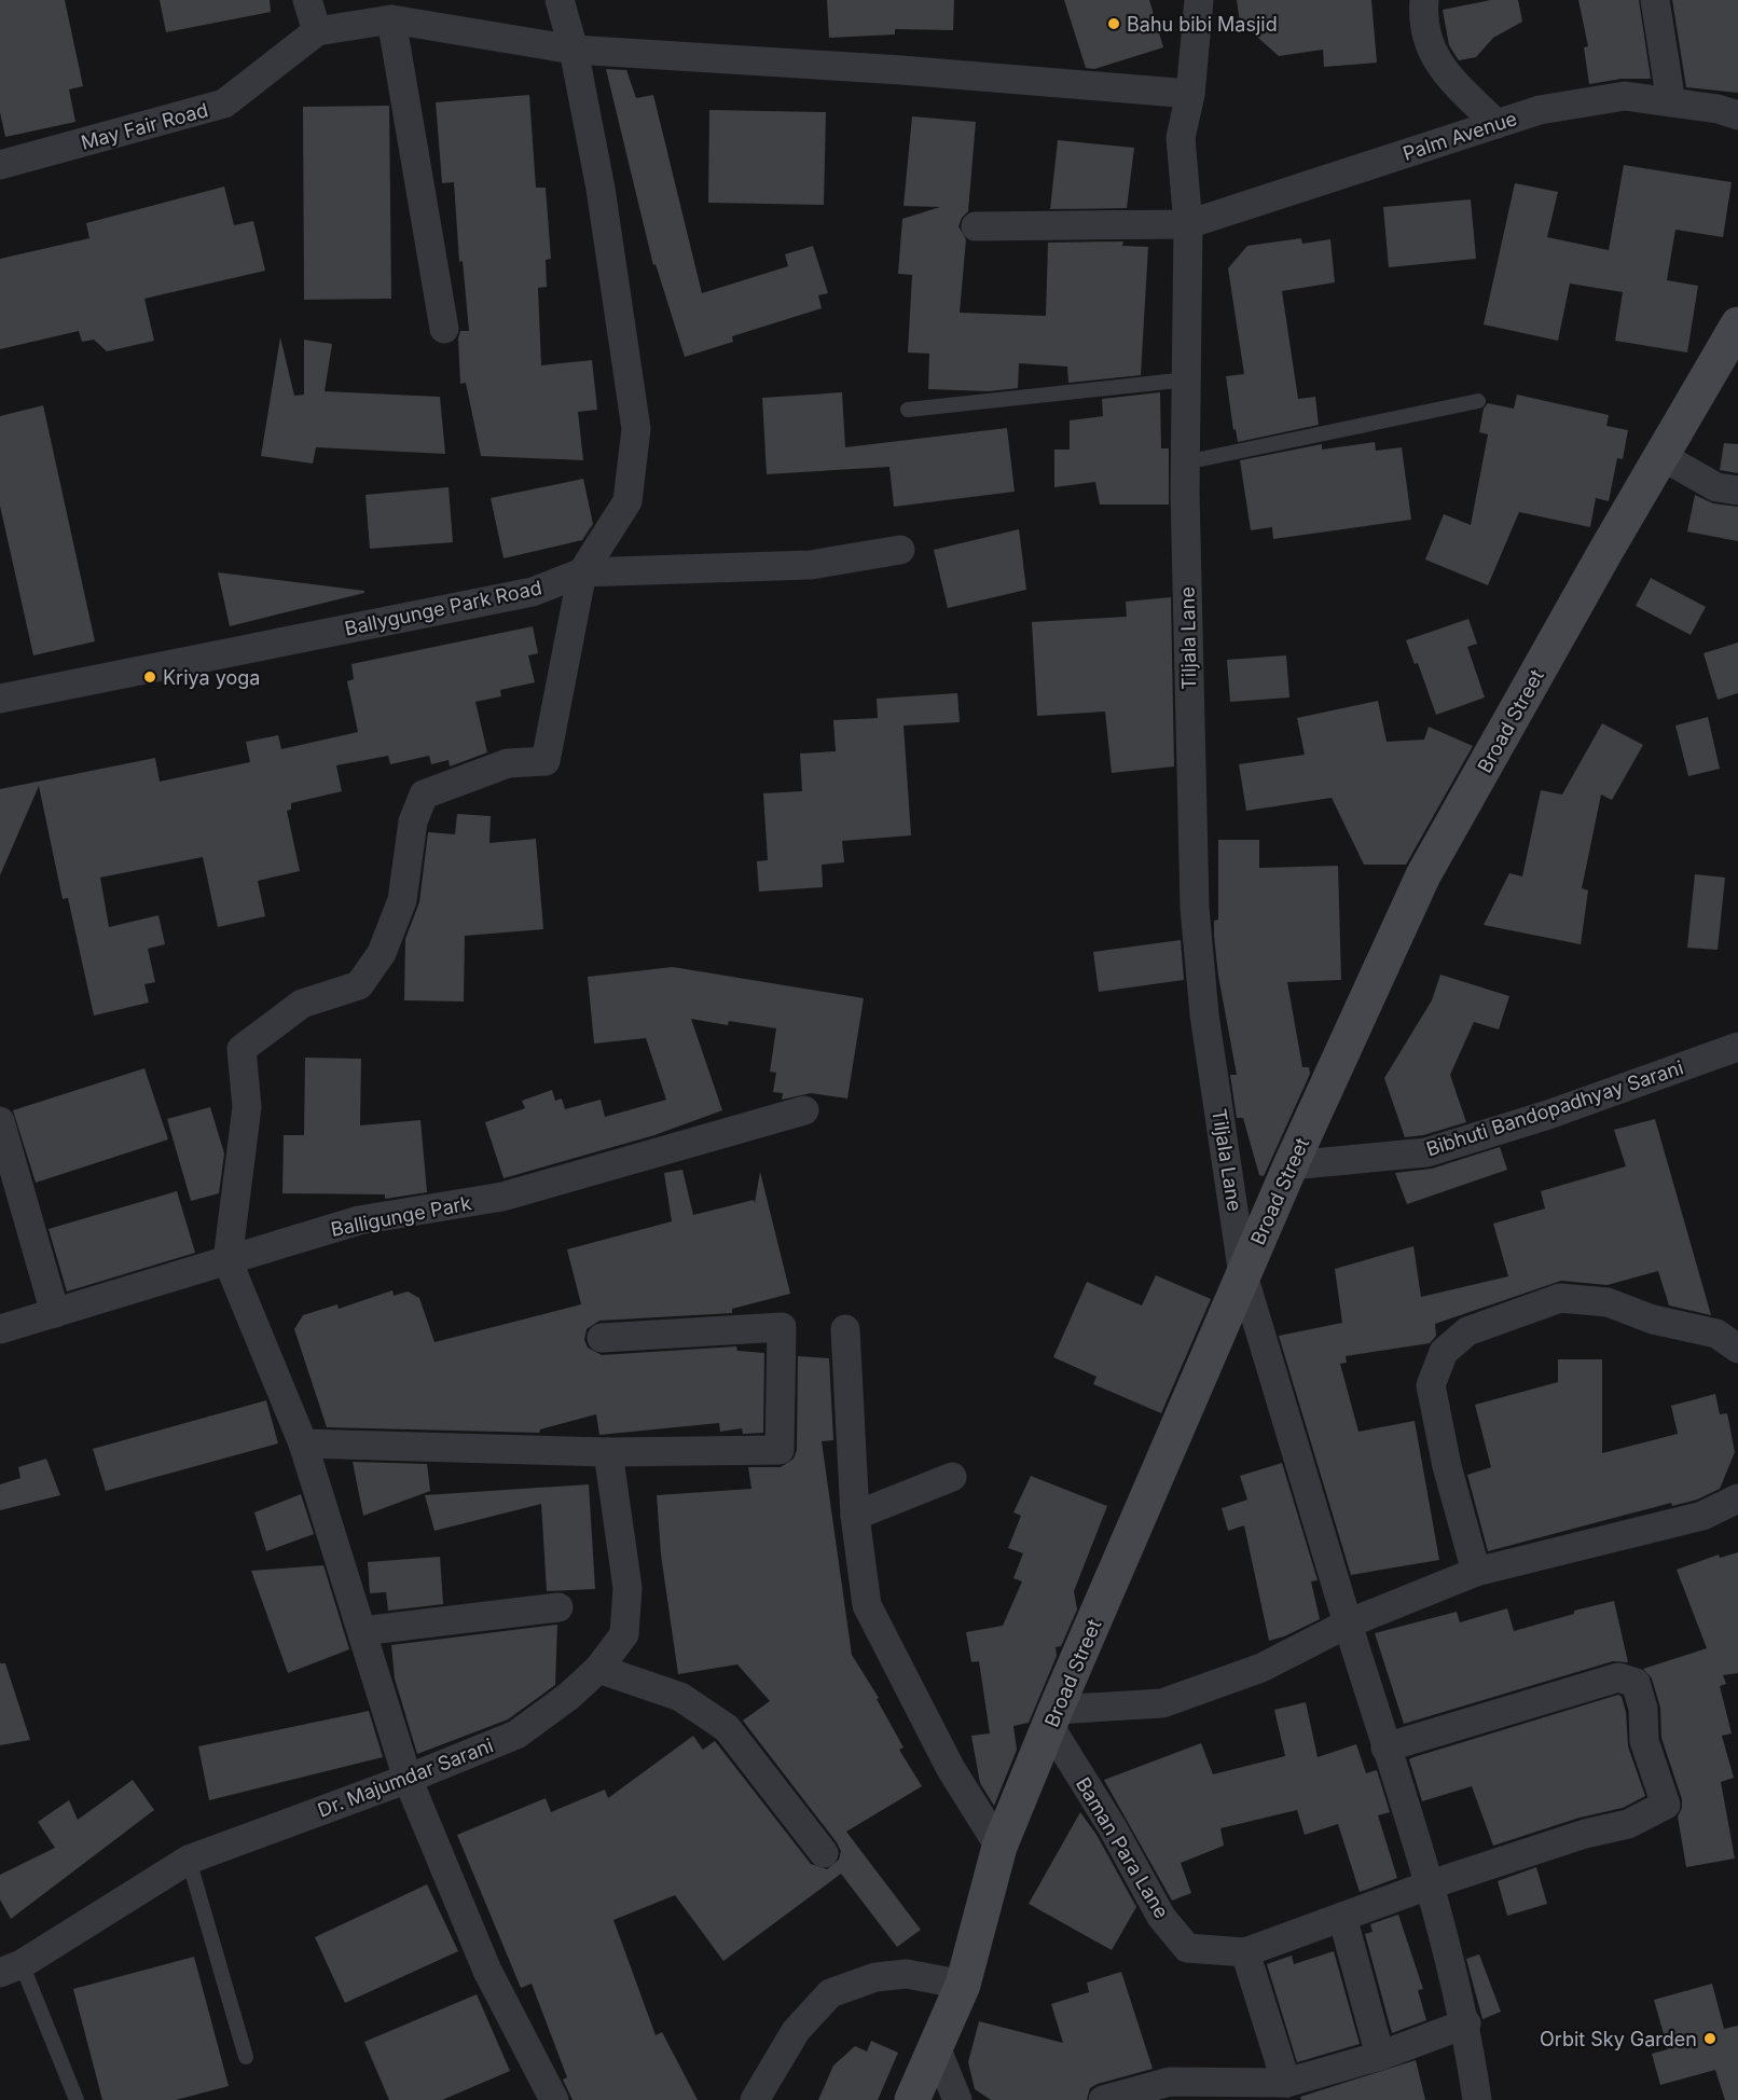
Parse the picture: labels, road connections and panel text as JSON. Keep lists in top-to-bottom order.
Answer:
{
  "streets": {
    "street": [
      "May Fair Road",
      "Palm Avenue",
      "Ballygunge Park Road",
      "Tiljala Lane",
      "Broad Street",
      "Bibhuti Bandopadhyay Sarani",
      "Balligunge Park",
      "Dr. Majumdar Sarani",
      "Baman Para Lane"
    ]
  },
  "crossings": [
    ["May Fair Road", "Tiljala Lane"],
    ["Palm Avenue", "Tiljala Lane"],
    ["Tiljala Lane", "Broad Street"],
    ["Broad Street", "Bibhuti Bandopadhyay Sarani"],
    ["Broad Street", "Baman Para Lane"]
  ],
  "places": ["Bahu bibi Masjid", "Kriya yoga", "Orbit Sky Garden"]
}
